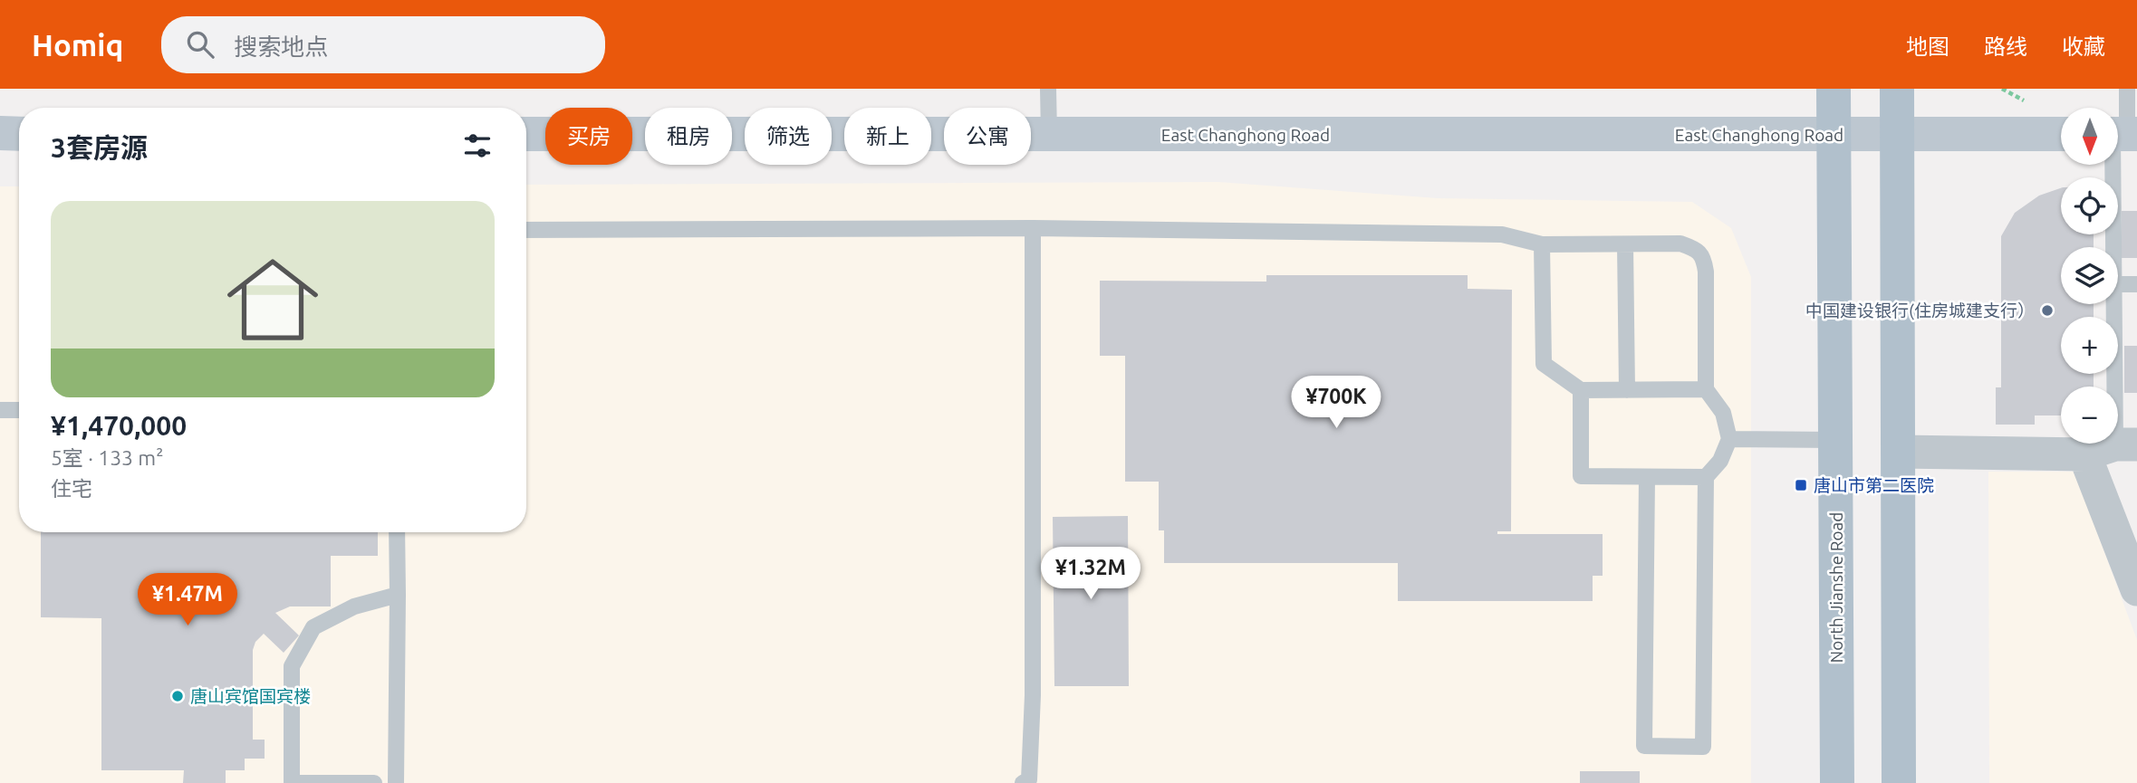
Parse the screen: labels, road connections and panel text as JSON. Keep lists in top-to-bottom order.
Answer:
{
  "streets": {
    "main road": ["North Jianshe Road"],
    "street": ["East Changhong Road"]
  },
  "crossings": [
    ["East Changhong Road", "North Jianshe Road"]
  ],
  "places": {
    "other": ["中国建设银行(住房城建支行）", "唐山宾馆国宾楼"],
    "transit": ["唐山市第二医院"]
  },
  "north": "bottom",
  "page": {
    "header": "Homiq",
    "search": "搜索地点",
    "nav": ["地图", "路线", "收藏"],
    "map_buttons": ["+", "−"],
    "chip": [
      "买房",
      "租房",
      "筛选",
      "新上",
      "公寓"
    ],
    "heading": "3套房源",
    "list": [
      {
        "name": "¥1,470,000",
        "note": "5室 · 133 m² · 住宅"
      }
    ],
    "price": ["¥700K", "¥1.32M", "¥1.47M"]
  }
}
